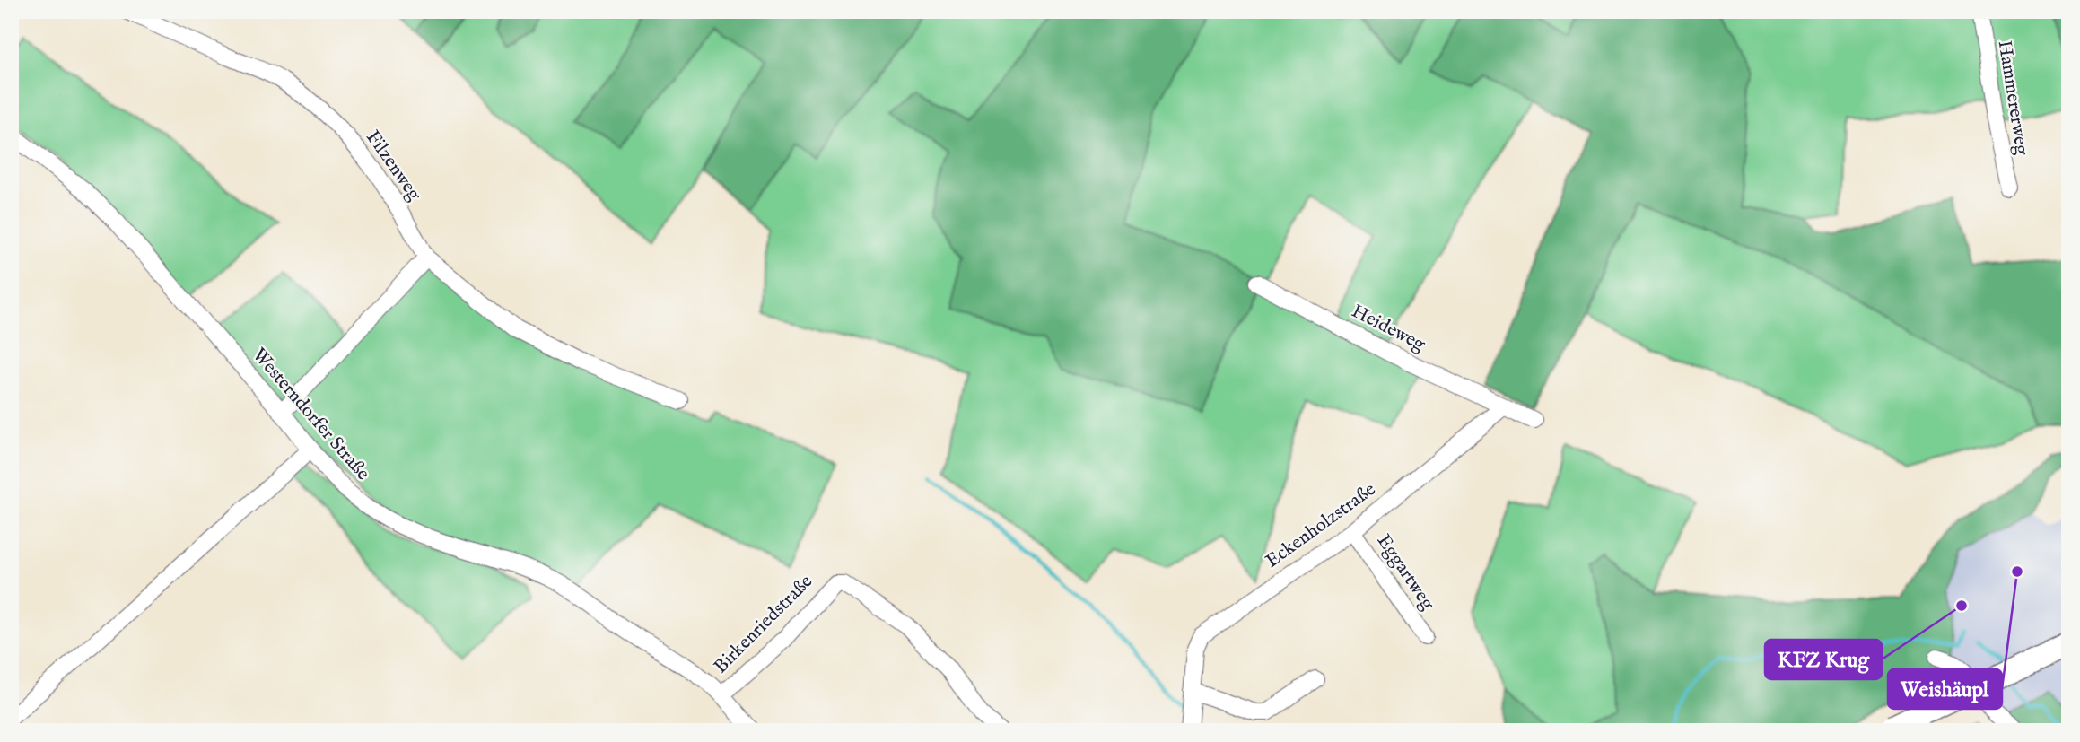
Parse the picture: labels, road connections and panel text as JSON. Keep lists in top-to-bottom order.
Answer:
{
  "streets": {
    "street": [
      "Hammererweg",
      "Filzenweg",
      "Heideweg",
      "Westerndorfer Straße",
      "Eckenholzstraße",
      "Eggartweg",
      "Birkenriedstraße"
    ]
  },
  "crossings": [
    ["Heideweg", "Eckenholzstraße"],
    ["Westerndorfer Straße", "Birkenriedstraße"],
    ["Eckenholzstraße", "Eggartweg"]
  ],
  "places": ["Weishäupl", "KFZ Krug"]
}
